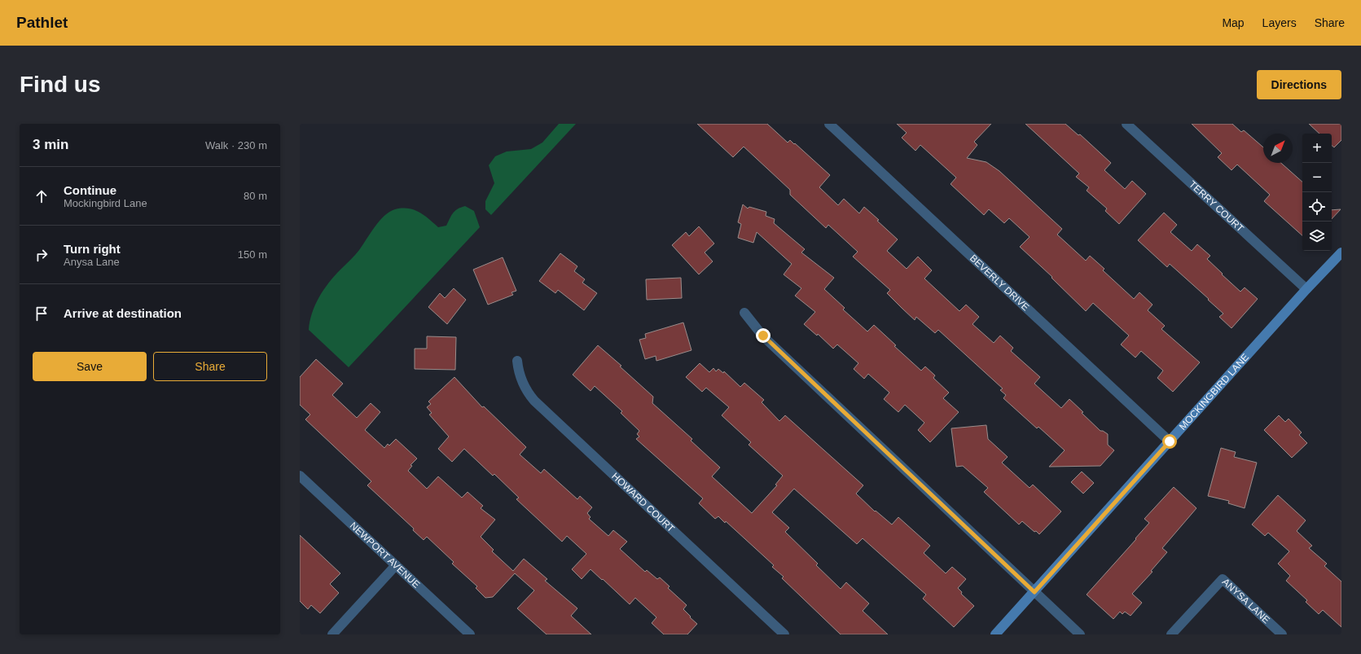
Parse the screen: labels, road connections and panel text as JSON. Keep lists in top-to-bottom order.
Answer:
{
  "streets": {
    "street": [
      "TERRY COURT",
      "BEVERLY DRIVE",
      "MOCKINGBIRD LANE",
      "HOWARD COURT",
      "NEWPORT AVENUE",
      "ANYSA LANE"
    ]
  },
  "crossings": [
    ["TERRY COURT", "MOCKINGBIRD LANE"],
    ["BEVERLY DRIVE", "MOCKINGBIRD LANE"]
  ],
  "north": "top right",
  "page": {
    "header": "Pathlet",
    "nav": ["Map", "Layers", "Share"],
    "buttons": [
      "Directions",
      ["Save", "Share"]
    ],
    "title": "Find us",
    "heading": ["3 min", "Walk · 230 m"],
    "map_buttons": ["+", "−"],
    "list": [
      ["Continue", "Mockingbird Lane", "80 m"],
      ["Turn right", "Anysa Lane", "150 m"],
      "Arrive at destination"
    ]
  }
}
